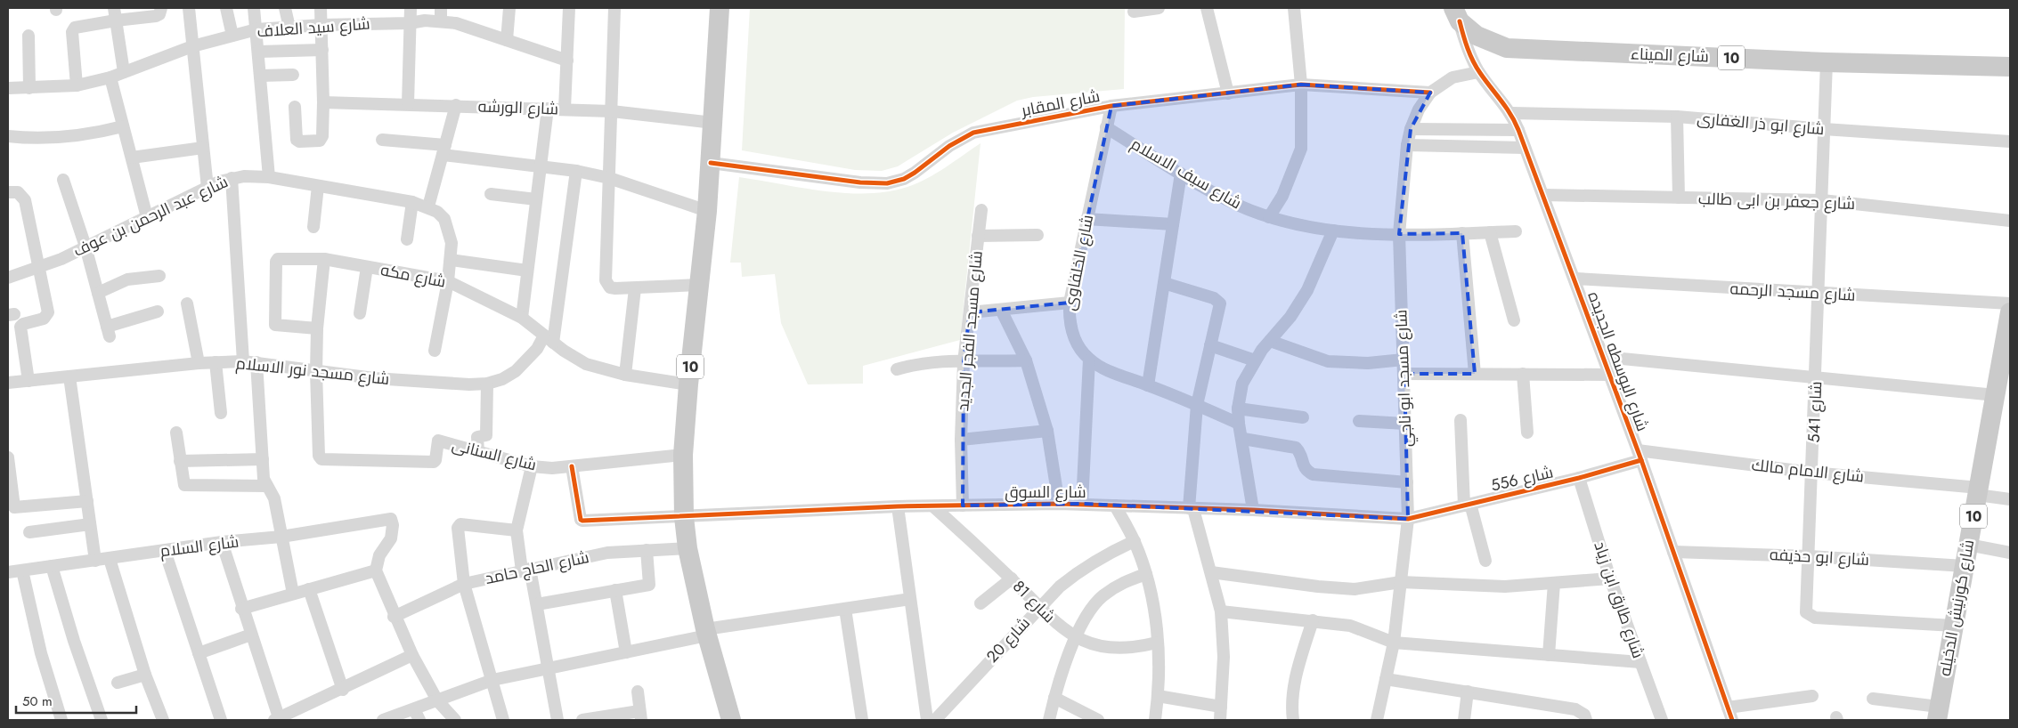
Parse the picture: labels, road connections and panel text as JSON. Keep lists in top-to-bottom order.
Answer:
{
  "streets": {
    "main road": ["شارع الميناء", "10", "شارع كورنيش الدخيله"],
    "street": [
      "شارع سيد العلاف",
      "شارع المقابر",
      "شارع الورشه",
      "شارع ابو ذر الغفارى",
      "شارع سيف الاسلام",
      "شارع جعفر بن ابى طالب",
      "شارع عبد الرحمن بن عوف",
      "شارع الخلفاوى",
      "شارع مكه",
      "شارع مسجد الرحمه",
      "شارع مسجد الفجر الجديد",
      "شارع البوسطه الجديده",
      "شارع مسجد نور الاسلام",
      "شارع مسجد ابو ناجي",
      "شارع 541",
      "شارع السنانى",
      "شارع الامام مالك",
      "شارع 556",
      "شارع السوق",
      "شارع السلام",
      "شارع ابو حذيفه",
      "شارع الحاج حامد",
      "شارع طارق ابن زياد",
      "شارع 81",
      "شارع 20"
    ]
  },
  "crossings": [
    ["شارع الميناء", "شارع البوسطه الجديده"],
    ["شارع الميناء", "شارع 541"],
    ["10", "شارع المقابر"],
    ["10", "شارع الورشه"],
    ["10", "شارع مكه"],
    ["10", "شارع السنانى"],
    ["10", "شارع السوق"],
    ["10", "شارع الحاج حامد"],
    ["شارع المقابر", "شارع الخلفاوى"],
    ["شارع المقابر", "شارع مسجد ابو ناجي"],
    ["شارع ابو ذر الغفارى", "شارع البوسطه الجديده"],
    ["شارع ابو ذر الغفارى", "شارع 541"],
    ["شارع سيف الاسلام", "شارع الخلفاوى"],
    ["شارع سيف الاسلام", "شارع مسجد ابو ناجي"],
    ["شارع جعفر بن ابى طالب", "شارع البوسطه الجديده"],
    ["شارع جعفر بن ابى طالب", "شارع 541"],
    ["شارع مكه", "شارع مسجد نور الاسلام"],
    ["شارع مسجد الرحمه", "شارع البوسطه الجديده"],
    ["شارع مسجد الرحمه", "شارع 541"],
    ["شارع مسجد الفجر الجديد", "شارع السوق"],
    ["شارع البوسطه الجديده", "شارع مسجد ابو ناجي"],
    ["شارع البوسطه الجديده", "شارع الامام مالك"],
    ["شارع البوسطه الجديده", "شارع 556"],
    ["شارع البوسطه الجديده", "شارع ابو حذيفه"],
    ["شارع مسجد نور الاسلام", "شارع السنانى"],
    ["شارع مسجد ابو ناجي", "شارع 556"],
    ["شارع مسجد ابو ناجي", "شارع السوق"],
    ["شارع 541", "شارع الامام مالك"],
    ["شارع 541", "شارع ابو حذيفه"],
    ["شارع 541", "شارع كورنيش الدخيله"],
    ["شارع السنانى", "شارع السوق"],
    ["شارع الامام مالك", "شارع 556"],
    ["شارع الامام مالك", "شارع كورنيش الدخيله"],
    ["شارع 556", "شارع السوق"],
    ["شارع 556", "شارع طارق ابن زياد"],
    ["شارع السوق", "شارع 81"],
    ["شارع ابو حذيفه", "شارع كورنيش الدخيله"],
    ["شارع 81", "شارع 20"]
  ],
  "scale_bar": "50 m"
}
